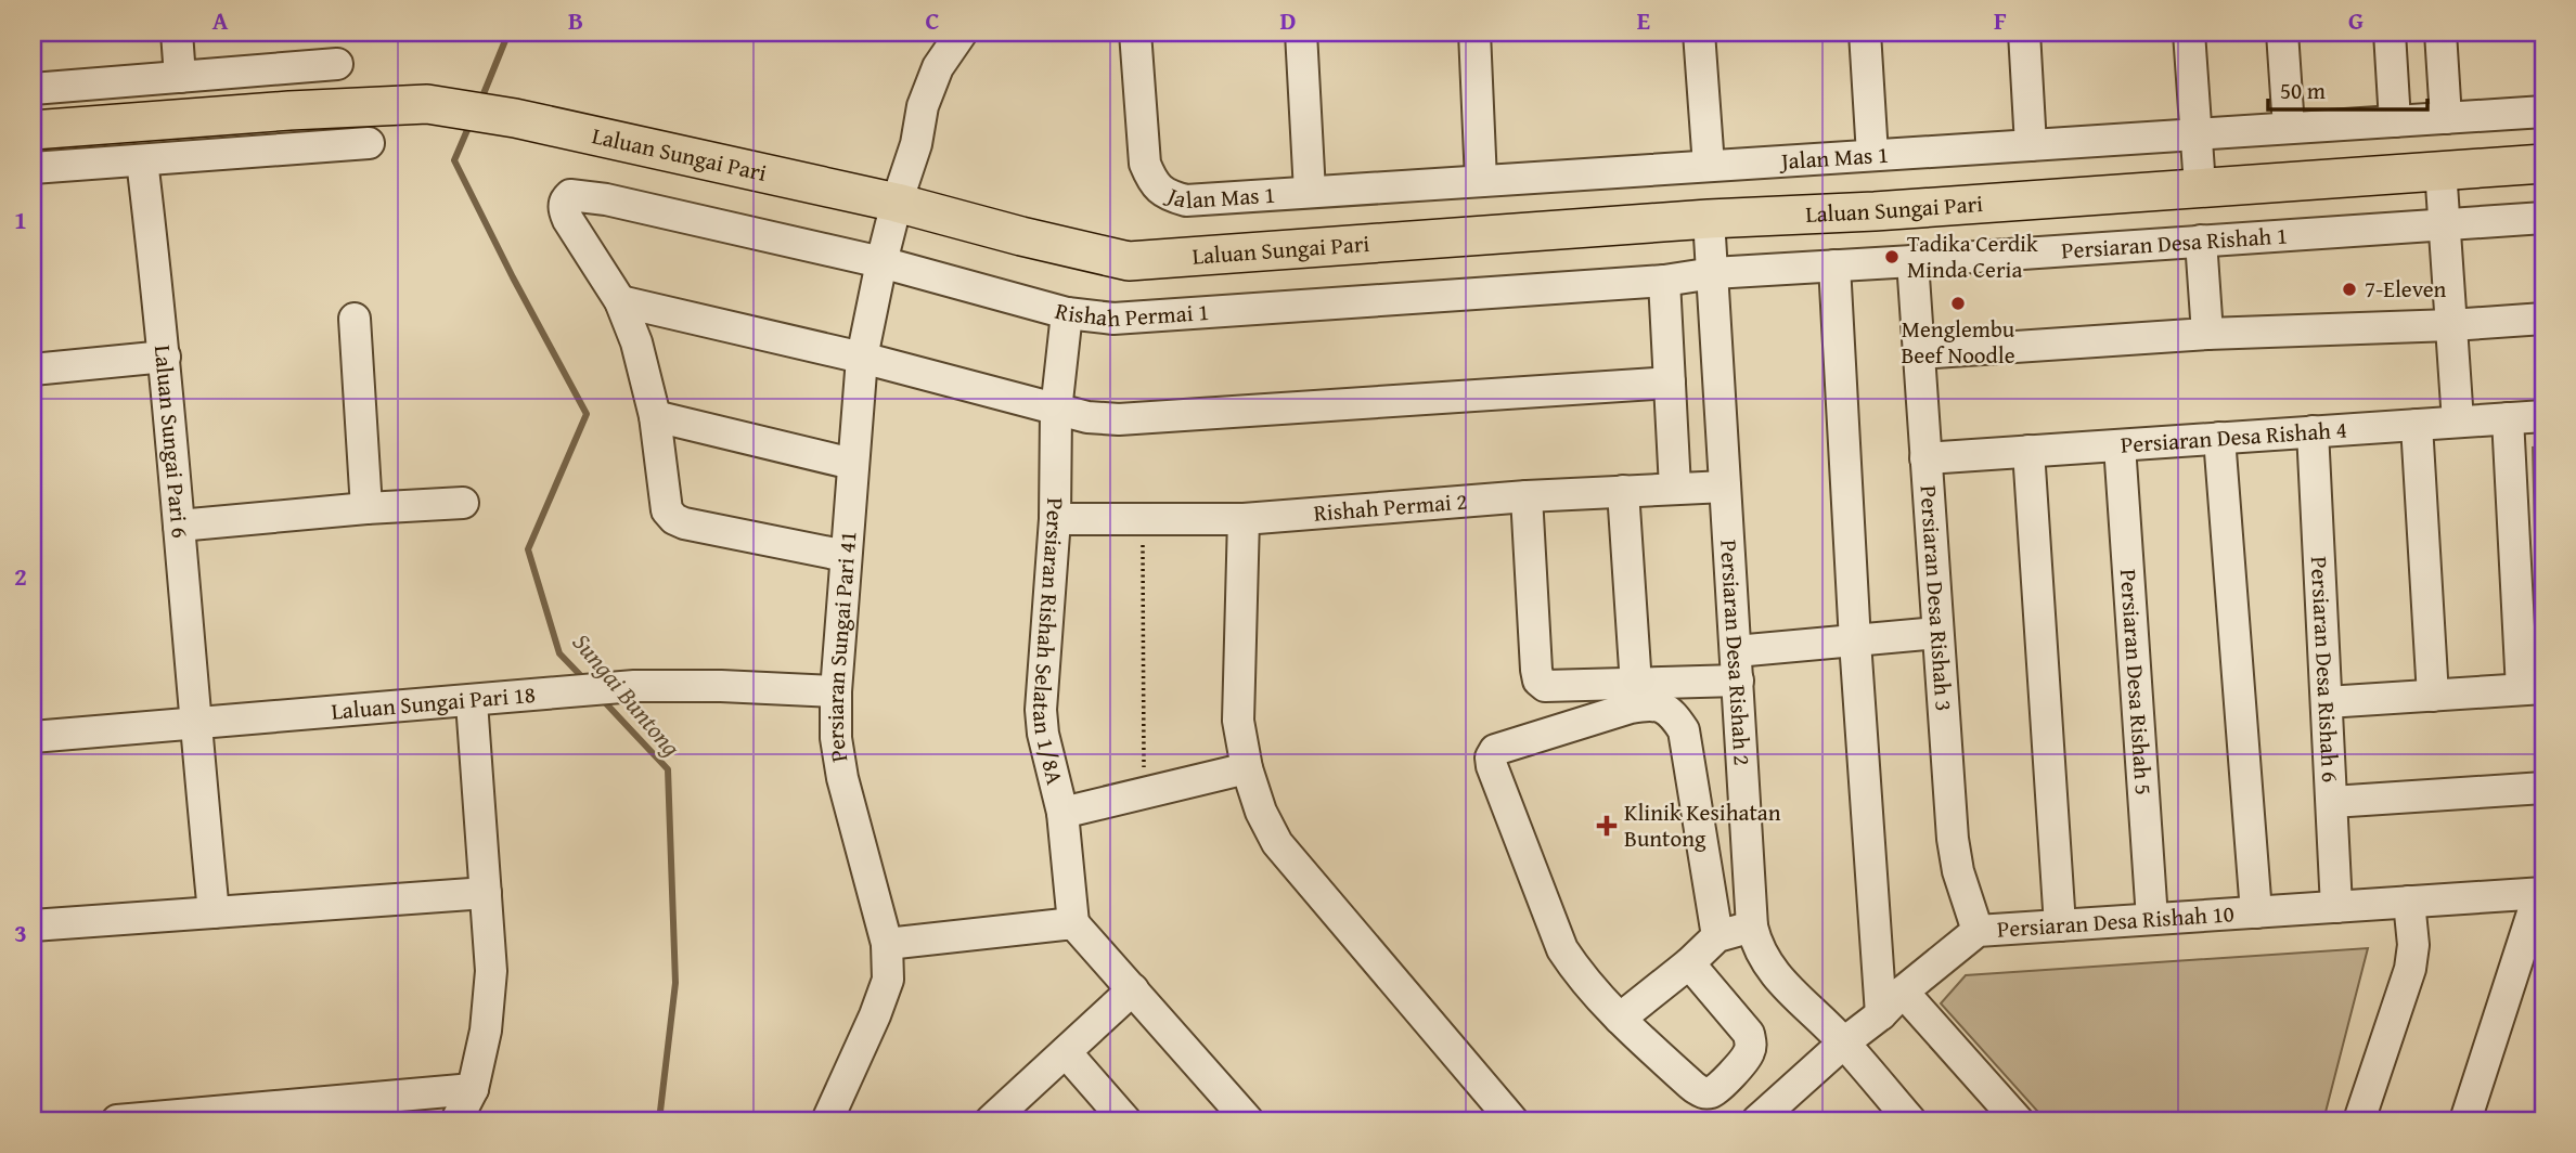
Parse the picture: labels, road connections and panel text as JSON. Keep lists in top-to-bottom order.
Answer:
{
  "streets": {
    "main road": ["Laluan Sungai Pari"],
    "street": [
      "Jalan Mas 1",
      "Persiaran Desa Rishah 1",
      "Rishah Permai 1",
      "Persiaran Desa Rishah 4",
      "Laluan Sungai Pari 6",
      "Rishah Permai 2",
      "Persiaran Desa Rishah 3",
      "Persiaran Rishah Selatan 1/8A",
      "Persiaran Sungai Pari 41",
      "Persiaran Desa Rishah 2",
      "Persiaran Desa Rishah 6",
      "Persiaran Desa Rishah 5",
      "Laluan Sungai Pari 18",
      "Persiaran Desa Rishah 10"
    ]
  },
  "crossings": [
    ["Laluan Sungai Pari", "Persiaran Sungai Pari 41"],
    ["Laluan Sungai Pari", "Persiaran Desa Rishah 2"],
    ["Persiaran Desa Rishah 1", "Rishah Permai 1"],
    ["Persiaran Desa Rishah 1", "Persiaran Desa Rishah 3"],
    ["Persiaran Desa Rishah 1", "Persiaran Desa Rishah 2"],
    ["Rishah Permai 1", "Persiaran Rishah Selatan 1/8A"],
    ["Rishah Permai 1", "Persiaran Sungai Pari 41"],
    ["Rishah Permai 1", "Persiaran Desa Rishah 2"],
    ["Persiaran Desa Rishah 4", "Persiaran Desa Rishah 3"],
    ["Persiaran Desa Rishah 4", "Persiaran Desa Rishah 6"],
    ["Persiaran Desa Rishah 4", "Persiaran Desa Rishah 5"],
    ["Laluan Sungai Pari 6", "Laluan Sungai Pari 18"],
    ["Rishah Permai 2", "Persiaran Rishah Selatan 1/8A"],
    ["Rishah Permai 2", "Persiaran Desa Rishah 2"],
    ["Persiaran Desa Rishah 3", "Persiaran Desa Rishah 10"],
    ["Persiaran Sungai Pari 41", "Laluan Sungai Pari 18"],
    ["Persiaran Desa Rishah 2", "Persiaran Desa Rishah 10"],
    ["Persiaran Desa Rishah 6", "Persiaran Desa Rishah 10"],
    ["Persiaran Desa Rishah 5", "Persiaran Desa Rishah 10"]
  ],
  "water": ["Sungai Buntong"],
  "places": {
    "other": ["Tadika Cerdik Minda Ceria", "7-Eleven", "Menglembu Beef Noodle"],
    "health": ["Klinik Kesihatan Buntong"]
  },
  "scale_bar": "50 m",
  "grid": {
    "columns": [
      "A",
      "B",
      "C",
      "D",
      "E",
      "F",
      "G"
    ],
    "rows": ["1", "2", "3"]
  }
}
